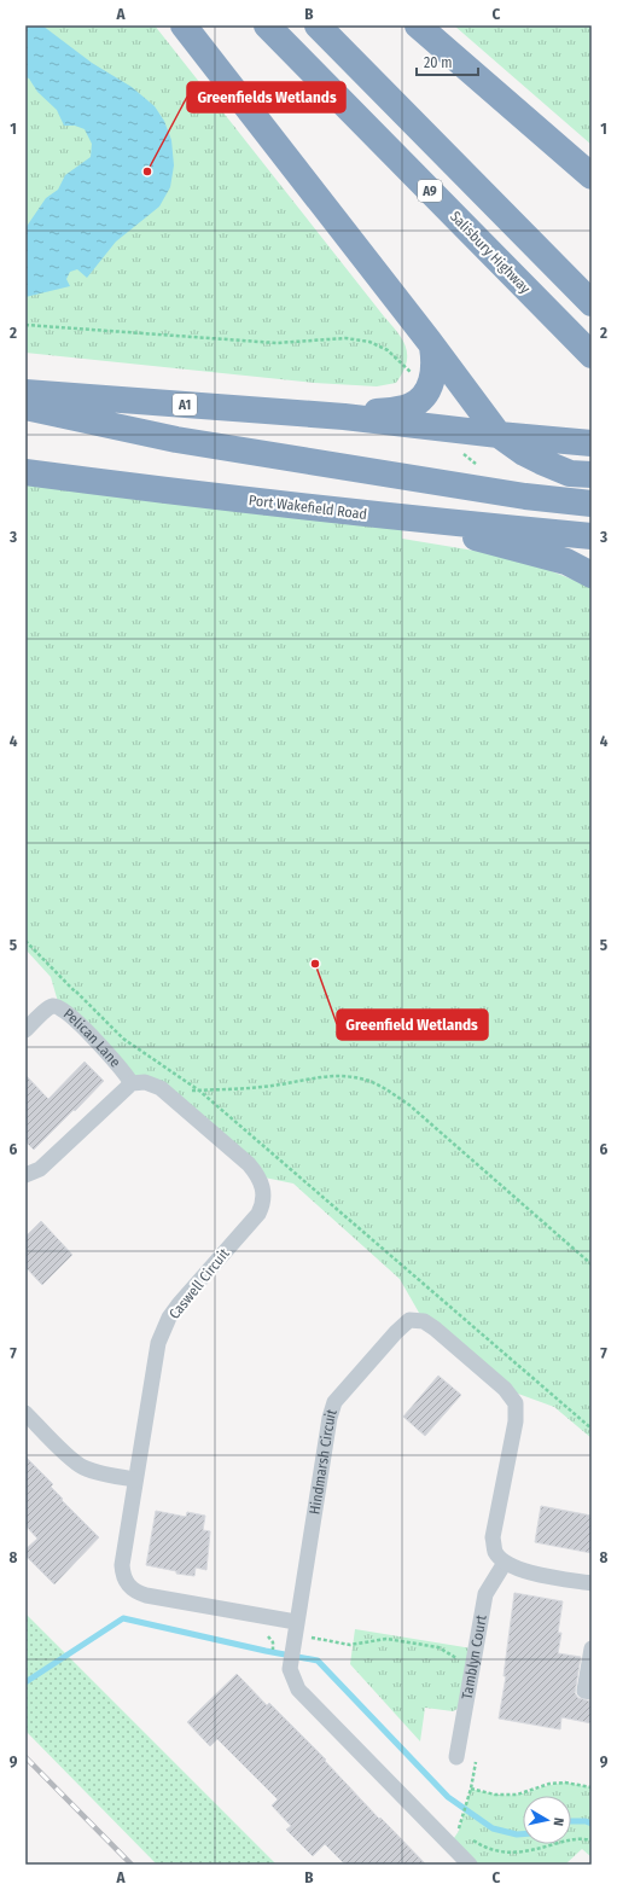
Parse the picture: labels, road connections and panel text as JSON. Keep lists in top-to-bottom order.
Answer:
{
  "streets": {
    "highway": [
      "A9",
      "Salisbury Highway",
      "A1",
      "Port Wakefield Road"
    ],
    "street": [
      "Pelican Lane",
      "Caswell Circuit",
      "Hindmarsh Circuit",
      "Tamblyn Court"
    ]
  },
  "crossings": [
    ["Pelican Lane", "Caswell Circuit"],
    ["Caswell Circuit", "Hindmarsh Circuit"],
    ["Hindmarsh Circuit", "Tamblyn Court"]
  ],
  "places": ["Greenfields Wetlands", "Greenfield Wetlands"],
  "scale_bar": "20 m",
  "north": "right",
  "grid": {
    "columns": ["A", "B", "C"],
    "rows": [
      "1",
      "2",
      "3",
      "4",
      "5",
      "6",
      "7",
      "8",
      "9"
    ]
  }
}
